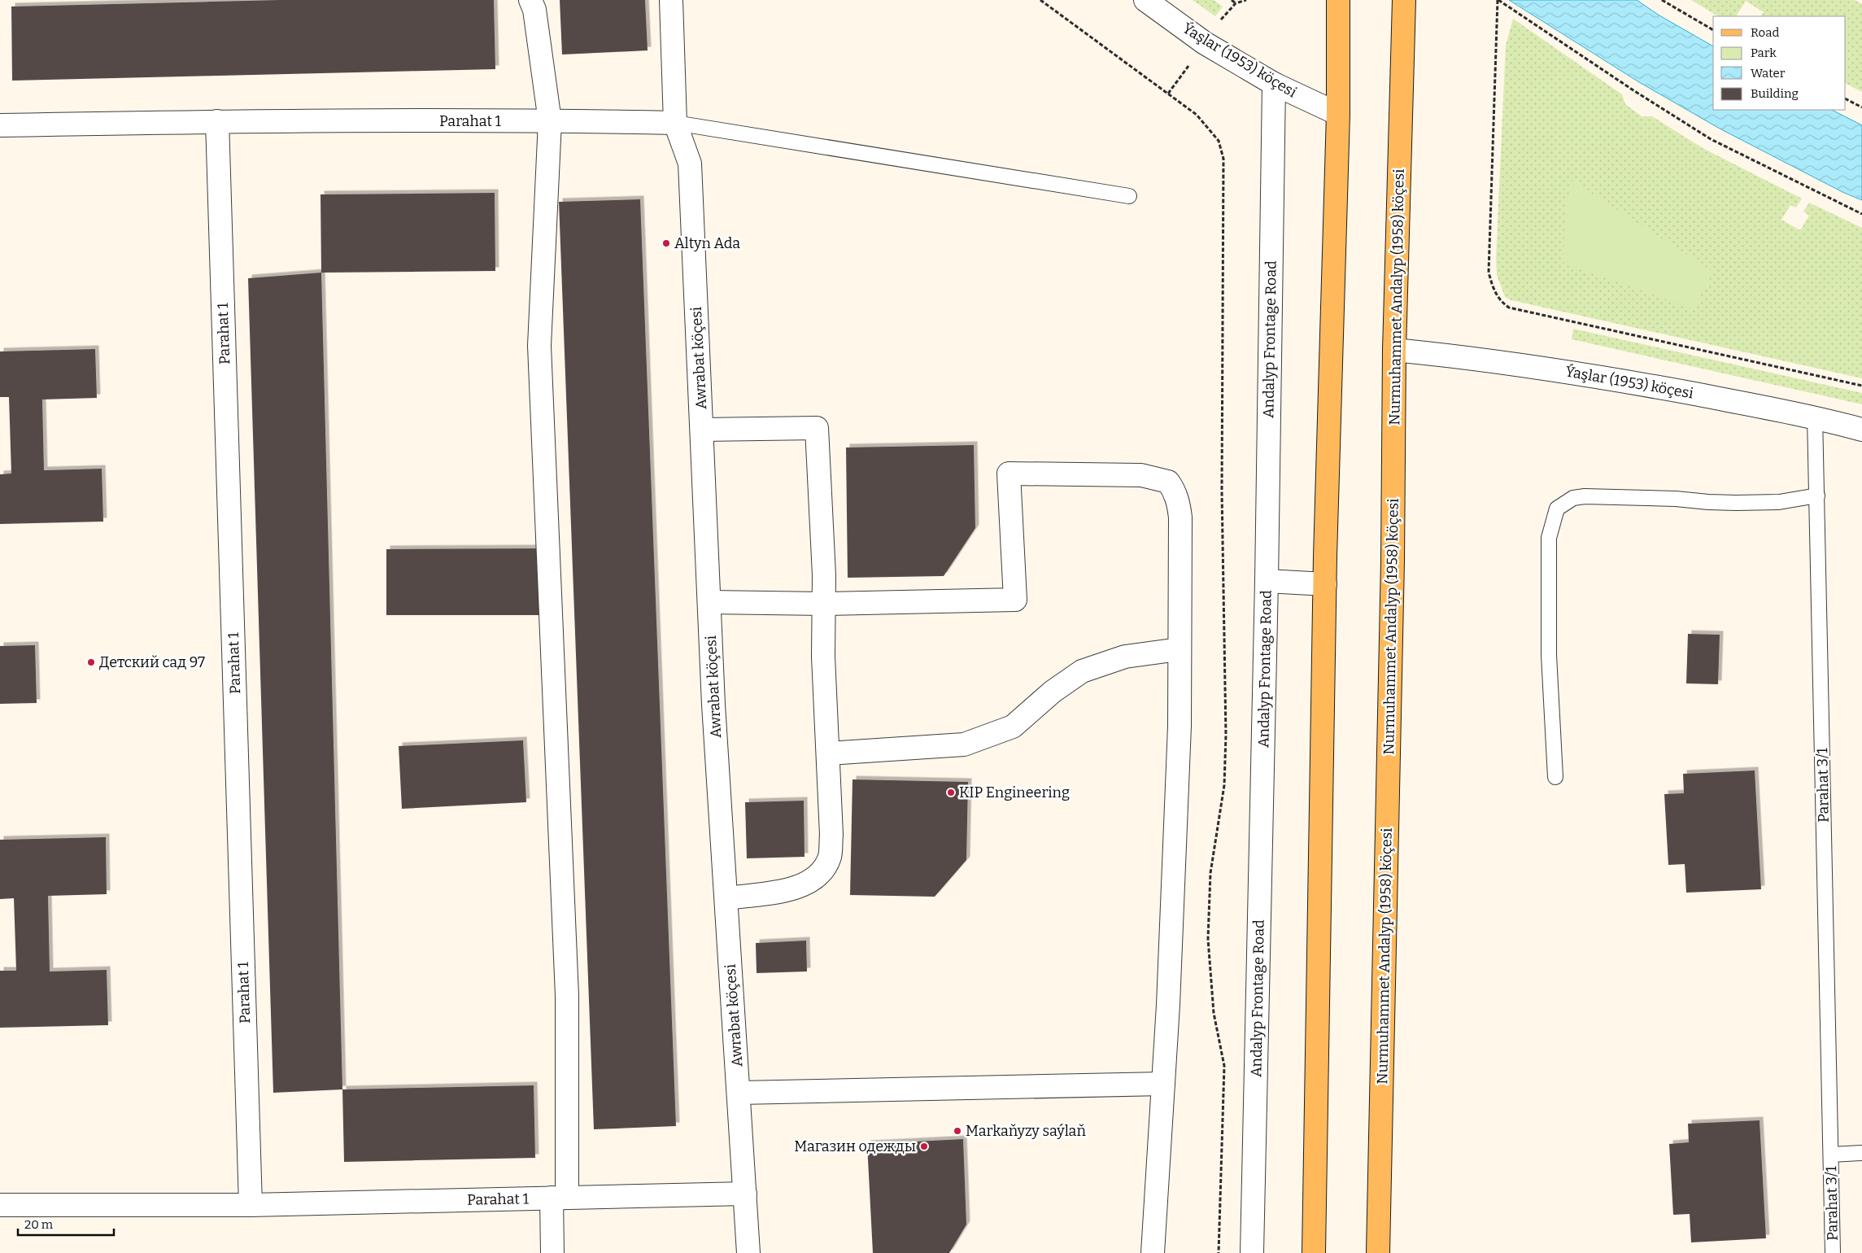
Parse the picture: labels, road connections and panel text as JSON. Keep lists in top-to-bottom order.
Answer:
{
  "streets": {
    "main road": ["Nurmuhammet Andalyp (1958) köçesi"],
    "street": [
      "Ýaşlar (1953) köçesi",
      "Parahat 1",
      "Andalyp Frontage Road",
      "Awrabat köçesi"
    ],
    "lane": ["Parahat 3/1"]
  },
  "crossings": [
    ["Ýaşlar (1953) köçesi", "Nurmuhammet Andalyp (1958) köçesi"],
    ["Ýaşlar (1953) köçesi", "Andalyp Frontage Road"],
    ["Ýaşlar (1953) köçesi", "Parahat 3/1"],
    ["Parahat 1", "Awrabat köçesi"]
  ],
  "places": [
    "Altyn Ada",
    "Детский сад 97",
    "KIP Engineering",
    "Markaňyzy saýlaň",
    "Магазин одежды"
  ],
  "legend": [
    "Road",
    "Park",
    "Water",
    "Building"
  ],
  "scale_bar": "20 m"
}
